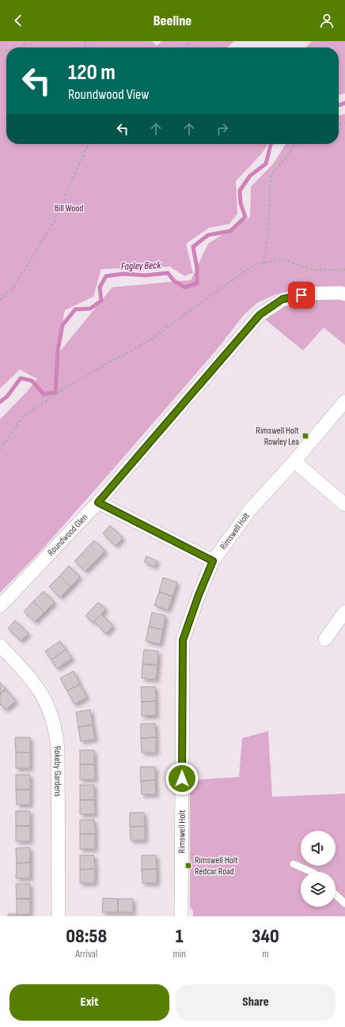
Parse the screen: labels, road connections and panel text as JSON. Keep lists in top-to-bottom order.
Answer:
{
  "streets": {
    "street": ["Rimswell Holt", "Roundwood Glen", "Rokeby Gardens"]
  },
  "water": ["Fagley Beck"],
  "parks": ["Bill Wood"],
  "places": {
    "transit": ["Rimswell Holt Rowley Lea", "Rimswell Holt Redcar Road"]
  },
  "page": {
    "header": "Beeline",
    "turn": ["120 m", "Roundwood View"],
    "eta": [
      "08:58",
      "Arrival",
      "1",
      "min",
      "340",
      "m"
    ],
    "buttons": ["Exit", "Share"]
  }
}
